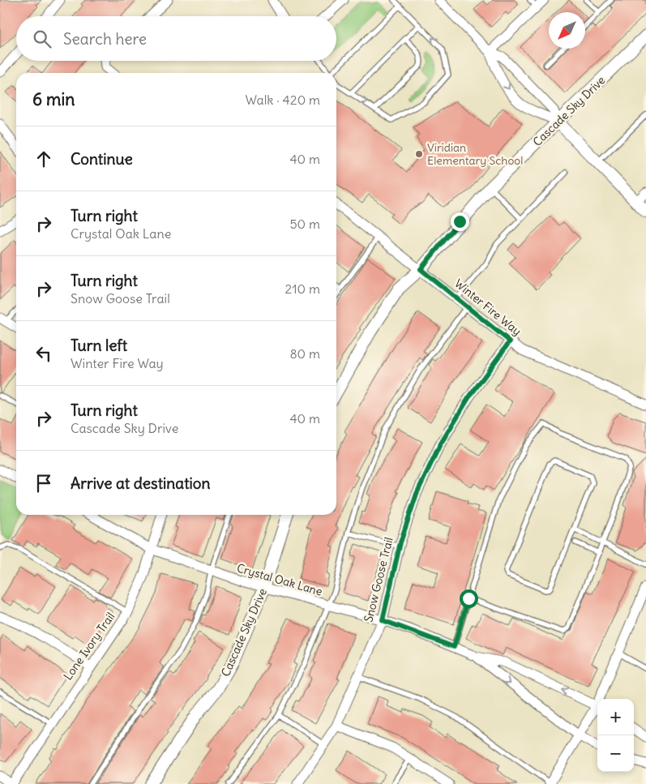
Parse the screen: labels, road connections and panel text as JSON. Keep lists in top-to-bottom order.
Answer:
{
  "streets": {
    "street": [
      "Cascade Sky Drive",
      "Winter Fire Way",
      "Crystal Oak Lane",
      "Snow Goose Trail",
      "Lone Ivory Trail"
    ]
  },
  "crossings": [
    ["Cascade Sky Drive", "Winter Fire Way"],
    ["Cascade Sky Drive", "Crystal Oak Lane"],
    ["Winter Fire Way", "Snow Goose Trail"],
    ["Crystal Oak Lane", "Snow Goose Trail"],
    ["Crystal Oak Lane", "Lone Ivory Trail"]
  ],
  "places": ["Viridian Elementary School"],
  "north": "bottom left",
  "page": {
    "search": "Search here",
    "heading": ["6 min", "Walk · 420 m"],
    "list": [
      ["Continue", "40 m"],
      ["Turn right", "Crystal Oak Lane", "50 m"],
      ["Turn right", "Snow Goose Trail", "210 m"],
      ["Turn left", "Winter Fire Way", "80 m"],
      ["Turn right", "Cascade Sky Drive", "40 m"],
      "Arrive at destination"
    ],
    "map_buttons": ["+", "−"]
  }
}
